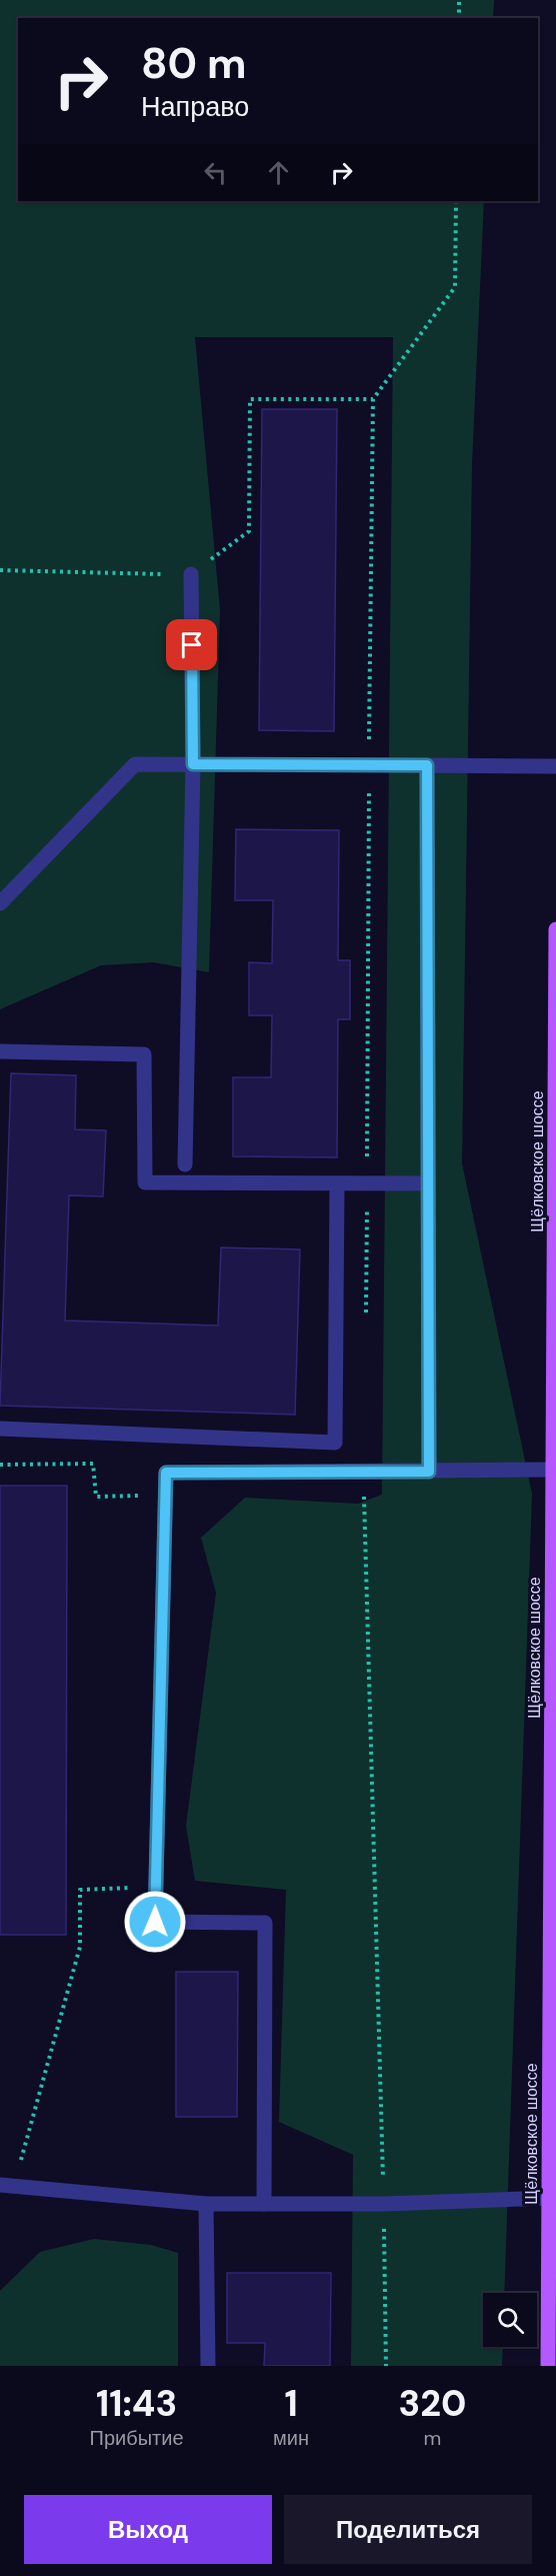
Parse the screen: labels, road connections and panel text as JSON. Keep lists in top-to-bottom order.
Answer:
{
  "streets": {
    "main road": ["Щёлковское шоссе"]
  },
  "page": {
    "turn": ["80 m", "Направо"],
    "eta": [
      "11:43",
      "Прибытие",
      "1",
      "мин",
      "320",
      "m"
    ],
    "buttons": ["Выход", "Поделиться"]
  }
}
